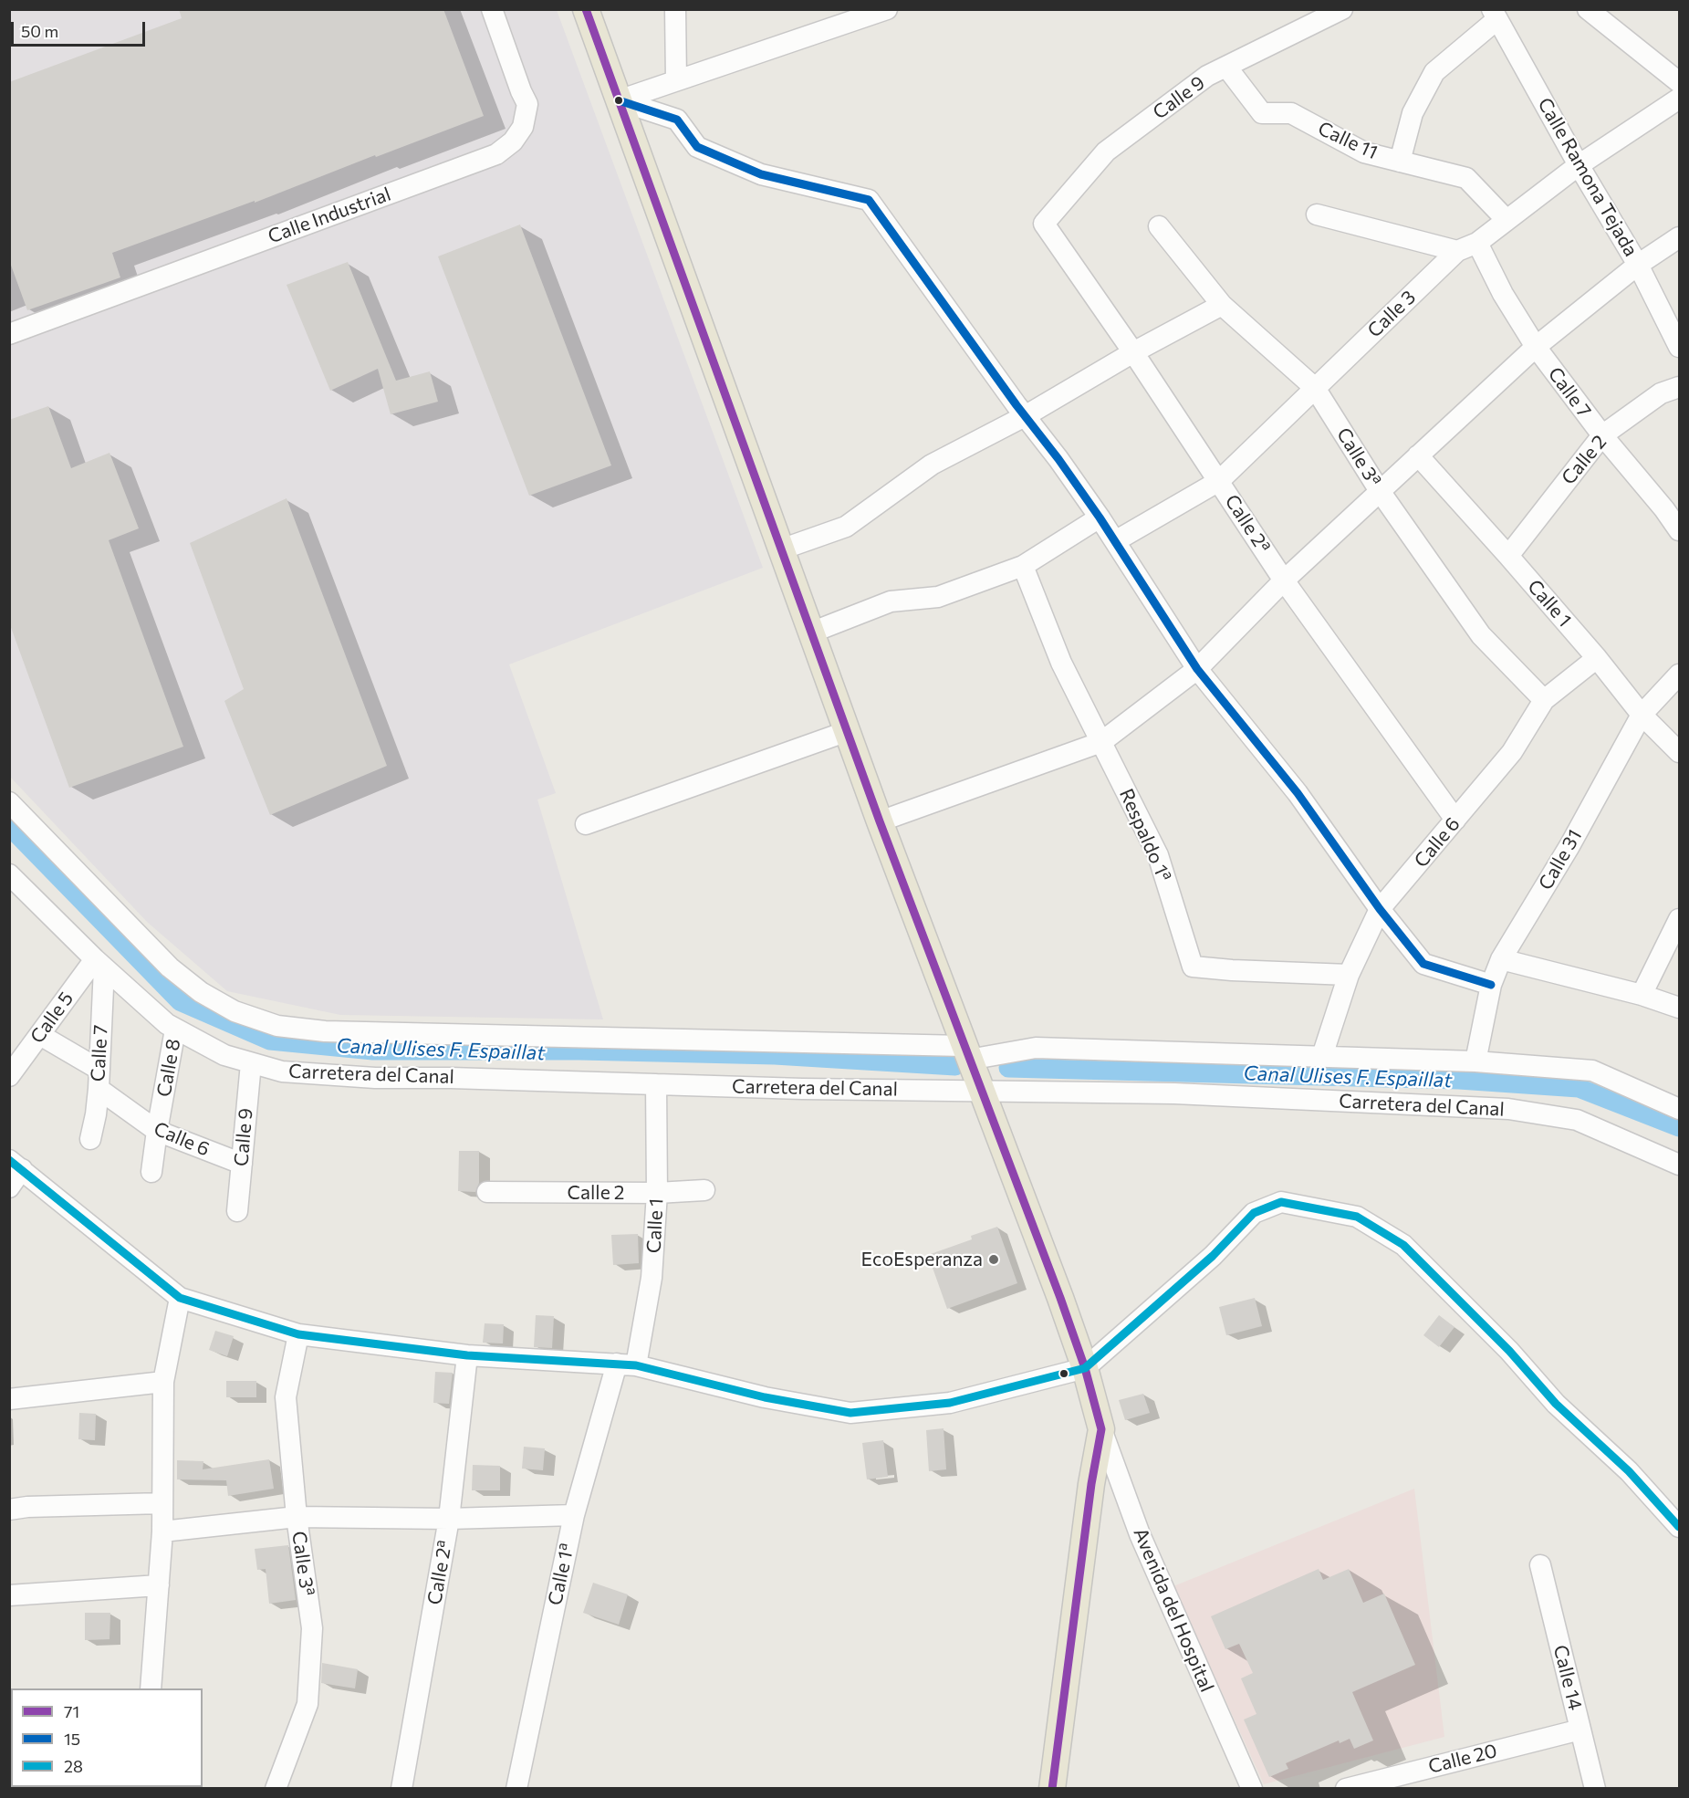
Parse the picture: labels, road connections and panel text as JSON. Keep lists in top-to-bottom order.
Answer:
{
  "streets": {
    "street": [
      "Calle 9",
      "Calle 11",
      "Calle Ramona Tejada",
      "Calle Industrial",
      "Calle 3",
      "Calle 7",
      "Calle 3ª",
      "Calle 2",
      "Calle 2ª",
      "Calle 1",
      "Respaldo 1ª",
      "Calle 6",
      "Calle 31",
      "Calle 5",
      "Calle 8",
      "Carretera del Canal",
      "Calle 1ª",
      "Avenida del Hospital",
      "Calle 14",
      "Calle 20"
    ]
  },
  "crossings": [
    ["Calle 9", "Calle 11"],
    ["Calle 9", "Calle 2ª"],
    ["Calle 9", "Calle 6"],
    ["Calle 9", "Carretera del Canal"],
    ["Calle 11", "Calle 3"],
    ["Calle Ramona Tejada", "Calle 3"],
    ["Calle 3", "Calle 7"],
    ["Calle 3", "Calle 3ª"],
    ["Calle 3", "Calle 2ª"],
    ["Calle 7", "Calle 2"],
    ["Calle 7", "Calle 6"],
    ["Calle 7", "Calle 5"],
    ["Calle 7", "Carretera del Canal"],
    ["Calle 3ª", "Calle 6"],
    ["Calle 2", "Calle 1"],
    ["Calle 2ª", "Calle 6"],
    ["Calle 1", "Calle 6"],
    ["Calle 1", "Calle 31"],
    ["Calle 1", "Carretera del Canal"],
    ["Calle 1", "Calle 1ª"],
    ["Respaldo 1ª", "Calle 6"],
    ["Calle 6", "Calle 5"],
    ["Calle 6", "Calle 8"],
    ["Calle 5", "Carretera del Canal"],
    ["Calle 8", "Carretera del Canal"],
    ["Calle 14", "Calle 20"]
  ],
  "water": ["Canal Ulises F. Espaillat"],
  "places": ["EcoEsperanza"],
  "lines": ["transit line 71", "transit line 15", "transit line 28"],
  "legend": ["71", "15", "28"],
  "scale_bar": "50 m"
}
